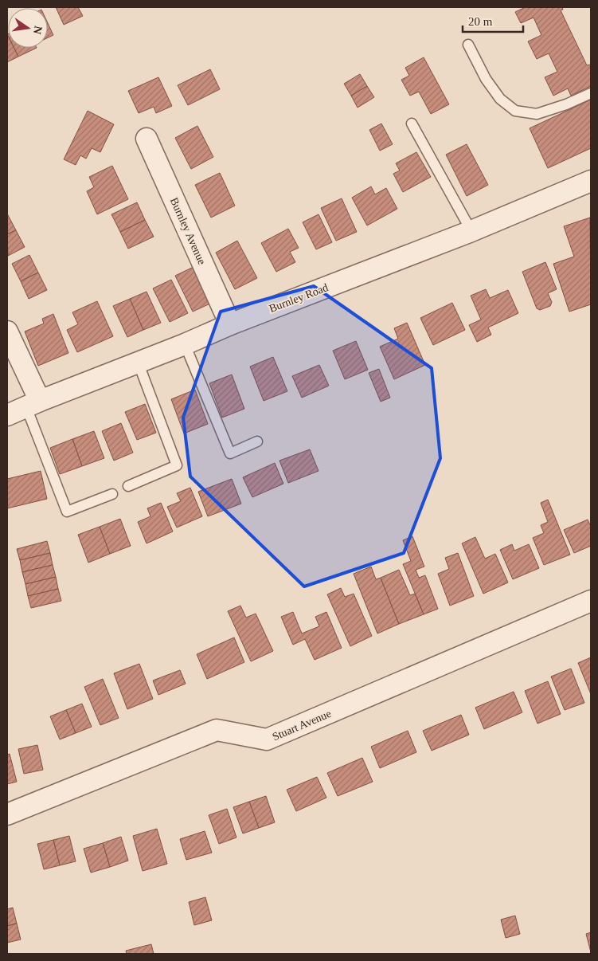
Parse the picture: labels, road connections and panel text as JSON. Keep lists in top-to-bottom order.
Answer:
{
  "streets": {
    "street": ["Burnley Avenue", "Burnley Road", "Stuart Avenue"]
  },
  "crossings": [
    ["Burnley Avenue", "Burnley Road"]
  ],
  "scale_bar": "20 m",
  "north": "right"
}
